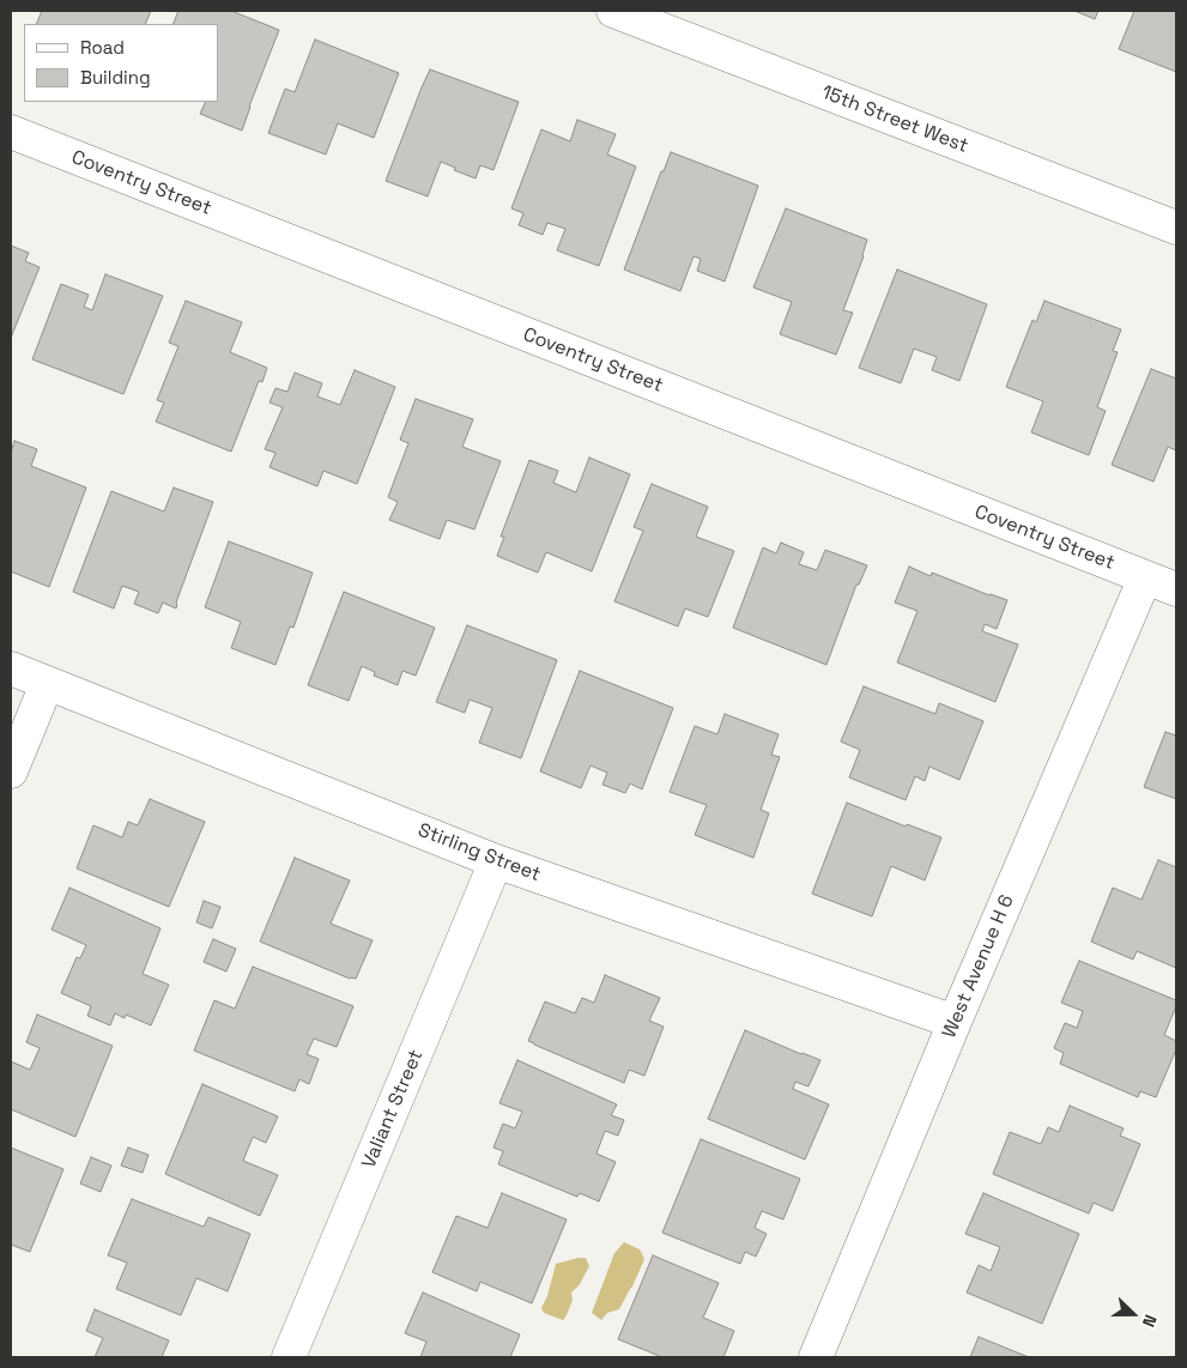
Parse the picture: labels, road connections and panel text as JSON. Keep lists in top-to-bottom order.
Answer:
{
  "streets": {
    "street": [
      "15th Street West",
      "Coventry Street",
      "Stirling Street",
      "West Avenue H 6",
      "Valiant Street"
    ]
  },
  "crossings": [
    ["Coventry Street", "West Avenue H 6"],
    ["Stirling Street", "West Avenue H 6"],
    ["Stirling Street", "Valiant Street"]
  ],
  "legend": ["Road", "Building"],
  "north": "right"
}
